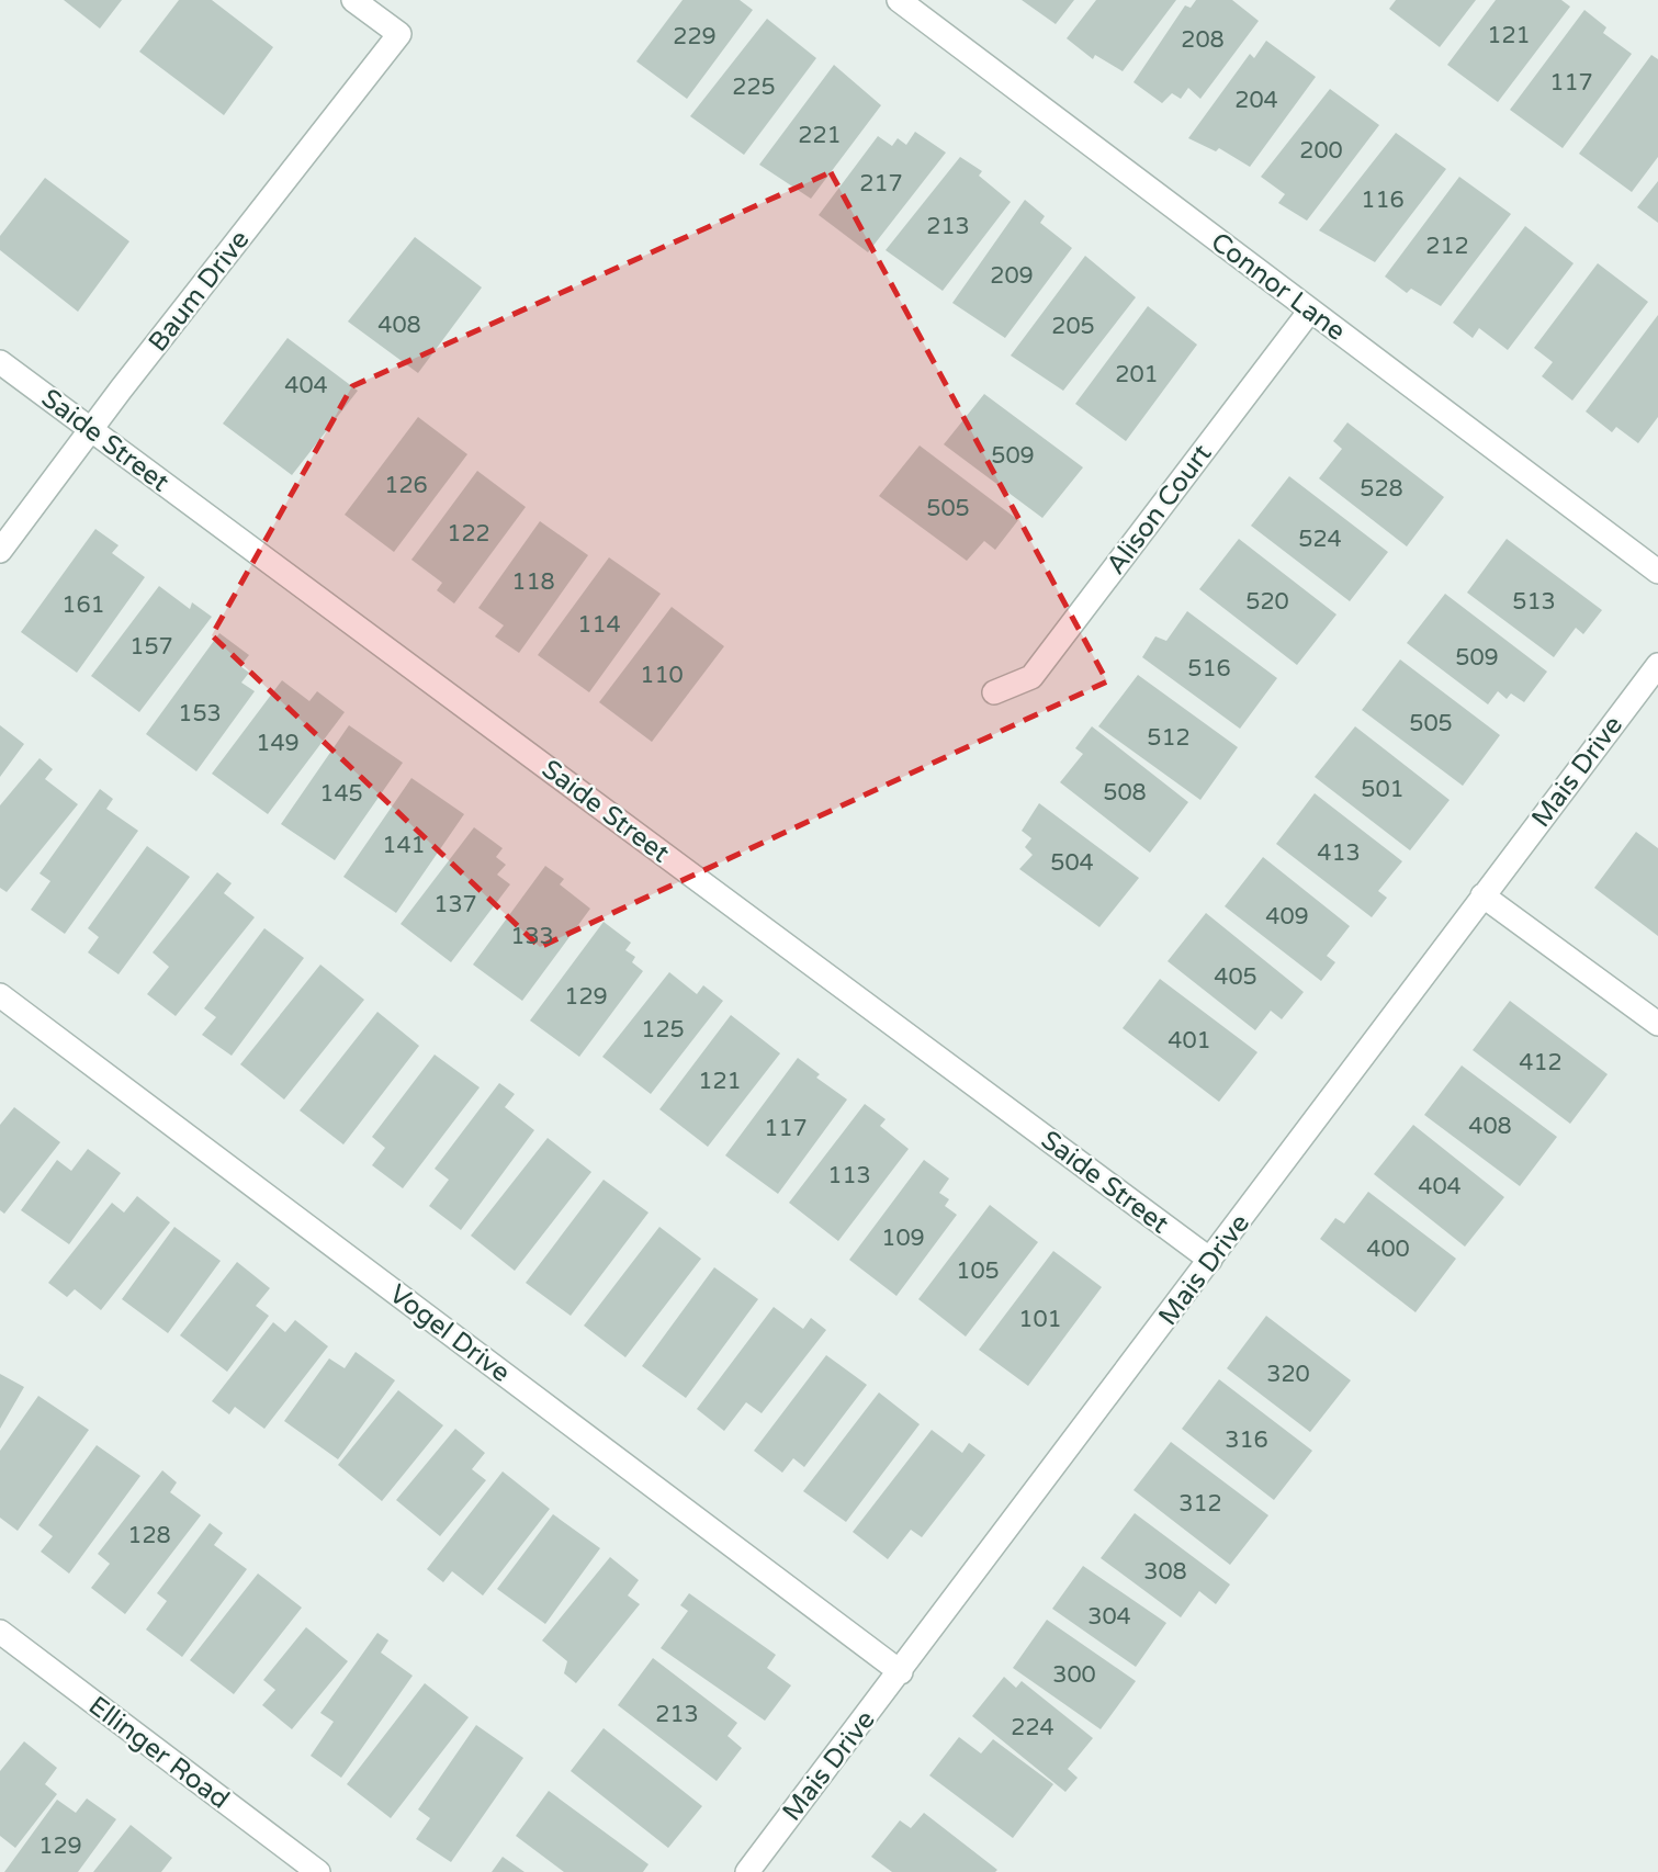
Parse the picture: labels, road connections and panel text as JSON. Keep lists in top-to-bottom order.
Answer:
{
  "streets": {
    "street": [
      "Connor Lane",
      "Baum Drive",
      "Saide Street",
      "Alison Court",
      "Mais Drive",
      "Vogel Drive",
      "Ellinger Road"
    ]
  },
  "crossings": [
    ["Connor Lane", "Alison Court"],
    ["Baum Drive", "Saide Street"],
    ["Saide Street", "Mais Drive"],
    ["Mais Drive", "Vogel Drive"]
  ],
  "house_numbers": [
    "121",
    "229",
    "208",
    "117",
    "225",
    "204",
    "221",
    "200",
    "217",
    "116",
    "213",
    "212",
    "209",
    "408",
    "205",
    "201",
    "404",
    "509",
    "126",
    "528",
    "505",
    "122",
    "524",
    "118",
    "520",
    "513",
    "161",
    "114",
    "157",
    "509",
    "516",
    "110",
    "153",
    "505",
    "512",
    "149",
    "501",
    "508",
    "145",
    "141",
    "413",
    "504",
    "137",
    "409",
    "133",
    "405",
    "129",
    "125",
    "401",
    "412",
    "121",
    "408",
    "117",
    "113",
    "404",
    "109",
    "400",
    "105",
    "101",
    "320",
    "316",
    "312",
    "128",
    "308",
    "304",
    "300",
    "213",
    "224",
    "129"
  ]
}
